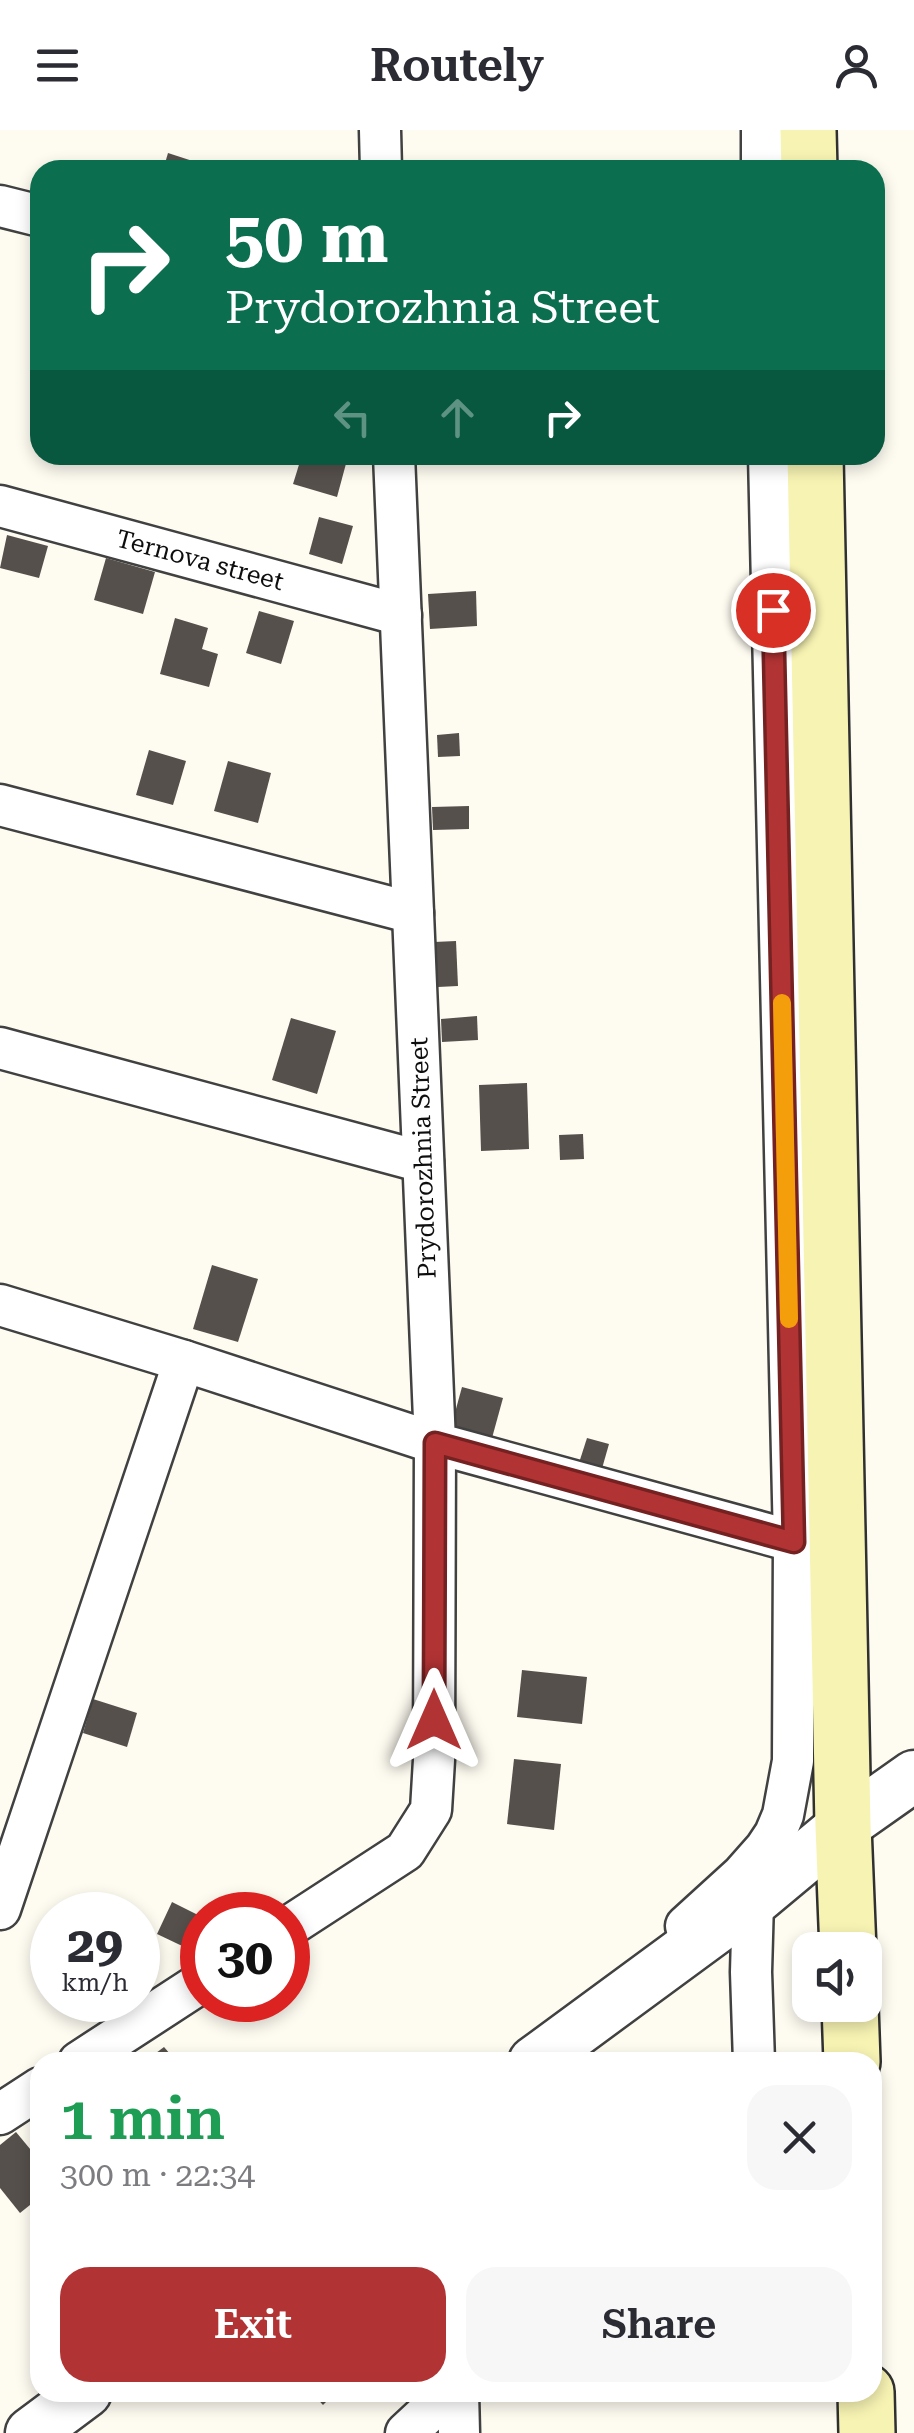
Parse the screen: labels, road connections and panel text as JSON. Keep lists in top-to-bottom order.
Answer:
{
  "streets": {
    "street": ["Ternova street", "Prydorozhnia Street"]
  },
  "crossings": [
    ["Ternova street", "Prydorozhnia Street"]
  ],
  "page": {
    "header": "Routely",
    "turn": ["50 m", "Prydorozhnia Street"],
    "speed": "29 km/h",
    "limit": "30",
    "heading": ["1 min", "300 m · 22:34"],
    "buttons": ["Exit", "Share"]
  }
}
